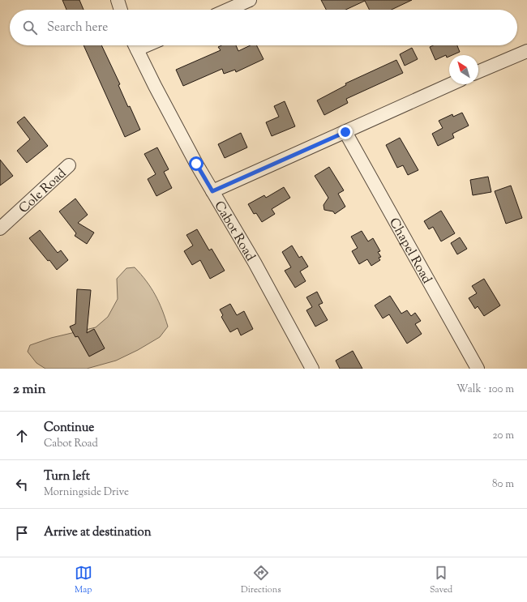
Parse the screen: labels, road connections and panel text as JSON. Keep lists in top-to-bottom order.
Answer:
{
  "streets": {
    "street": ["Cole Road", "Cabot Road", "Chapel Road"]
  },
  "north": "top left",
  "page": {
    "search": "Search here",
    "heading": ["2 min", "Walk · 100 m"],
    "list": [
      ["Continue", "Cabot Road", "20 m"],
      ["Turn left", "Morningside Drive", "80 m"],
      "Arrive at destination"
    ],
    "nav": ["Map", "Directions", "Saved"]
  }
}
